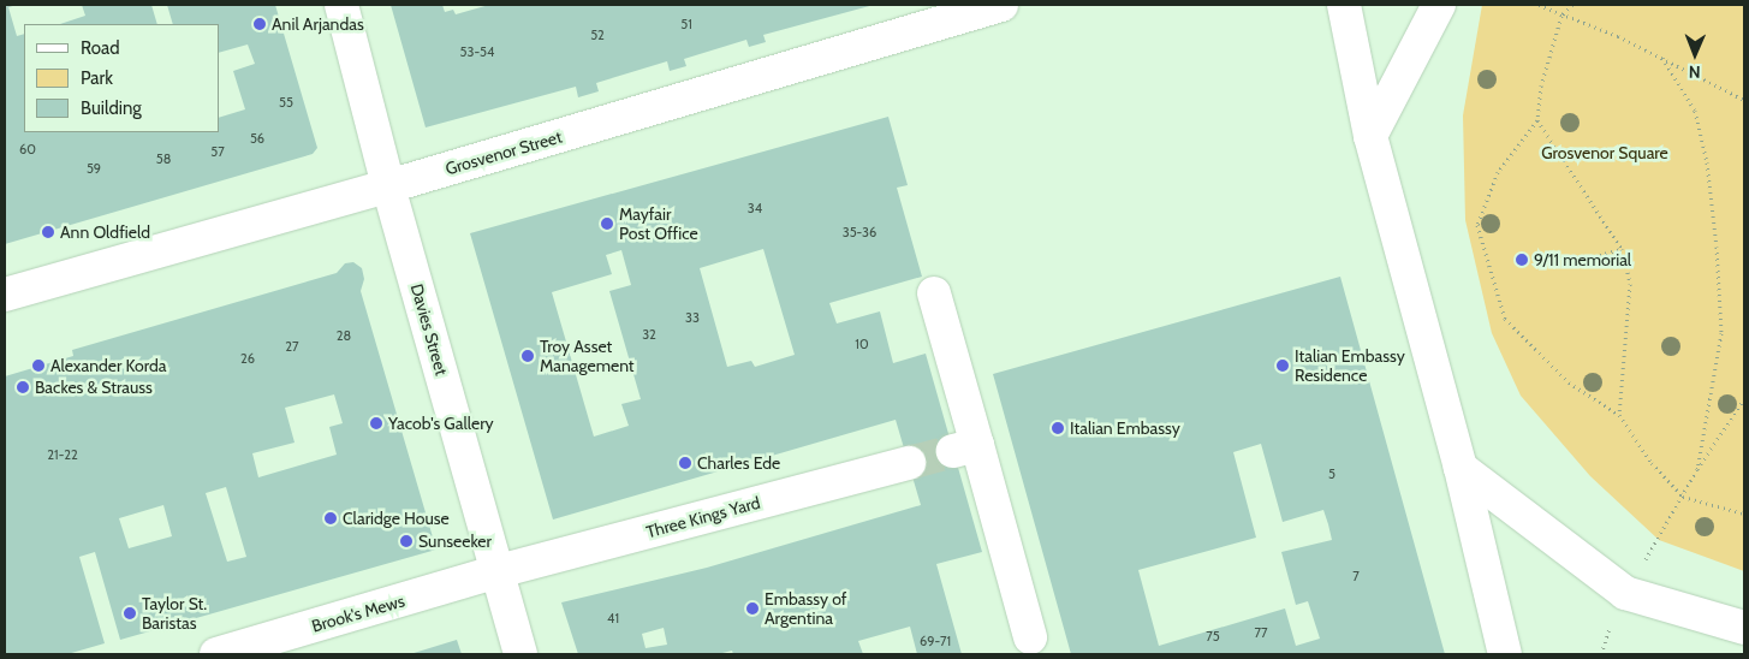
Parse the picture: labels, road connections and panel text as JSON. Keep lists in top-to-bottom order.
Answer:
{
  "streets": {
    "street": [
      "Grosvenor Street",
      "Davies Street",
      "Three Kings Yard",
      "Brook's Mews"
    ]
  },
  "crossings": [
    ["Grosvenor Street", "Davies Street"],
    ["Davies Street", "Three Kings Yard"],
    ["Davies Street", "Brook's Mews"],
    ["Three Kings Yard", "Brook's Mews"]
  ],
  "parks": ["Grosvenor Square"],
  "places": [
    "Anil Arjandas",
    "Mayfair Post Office",
    "Ann Oldfield",
    "9/11 memorial",
    "Troy Asset Management",
    "Alexander Korda",
    "Italian Embassy Residence",
    "Backes & Strauss",
    "Yacob's Gallery",
    "Italian Embassy",
    "Charles Ede",
    "Claridge House",
    "Sunseeker",
    "Embassy of Argentina",
    "Taylor St. Baristas"
  ],
  "house_numbers": [
    "51",
    "52",
    "53-54",
    "55",
    "56",
    "60",
    "57",
    "58",
    "59",
    "34",
    "35-36",
    "33",
    "32",
    "28",
    "10",
    "27",
    "26",
    "21-22",
    "5",
    "7",
    "41",
    "77",
    "75",
    "69-71"
  ],
  "legend": ["Road", "Park", "Building"],
  "north": "bottom"
}
